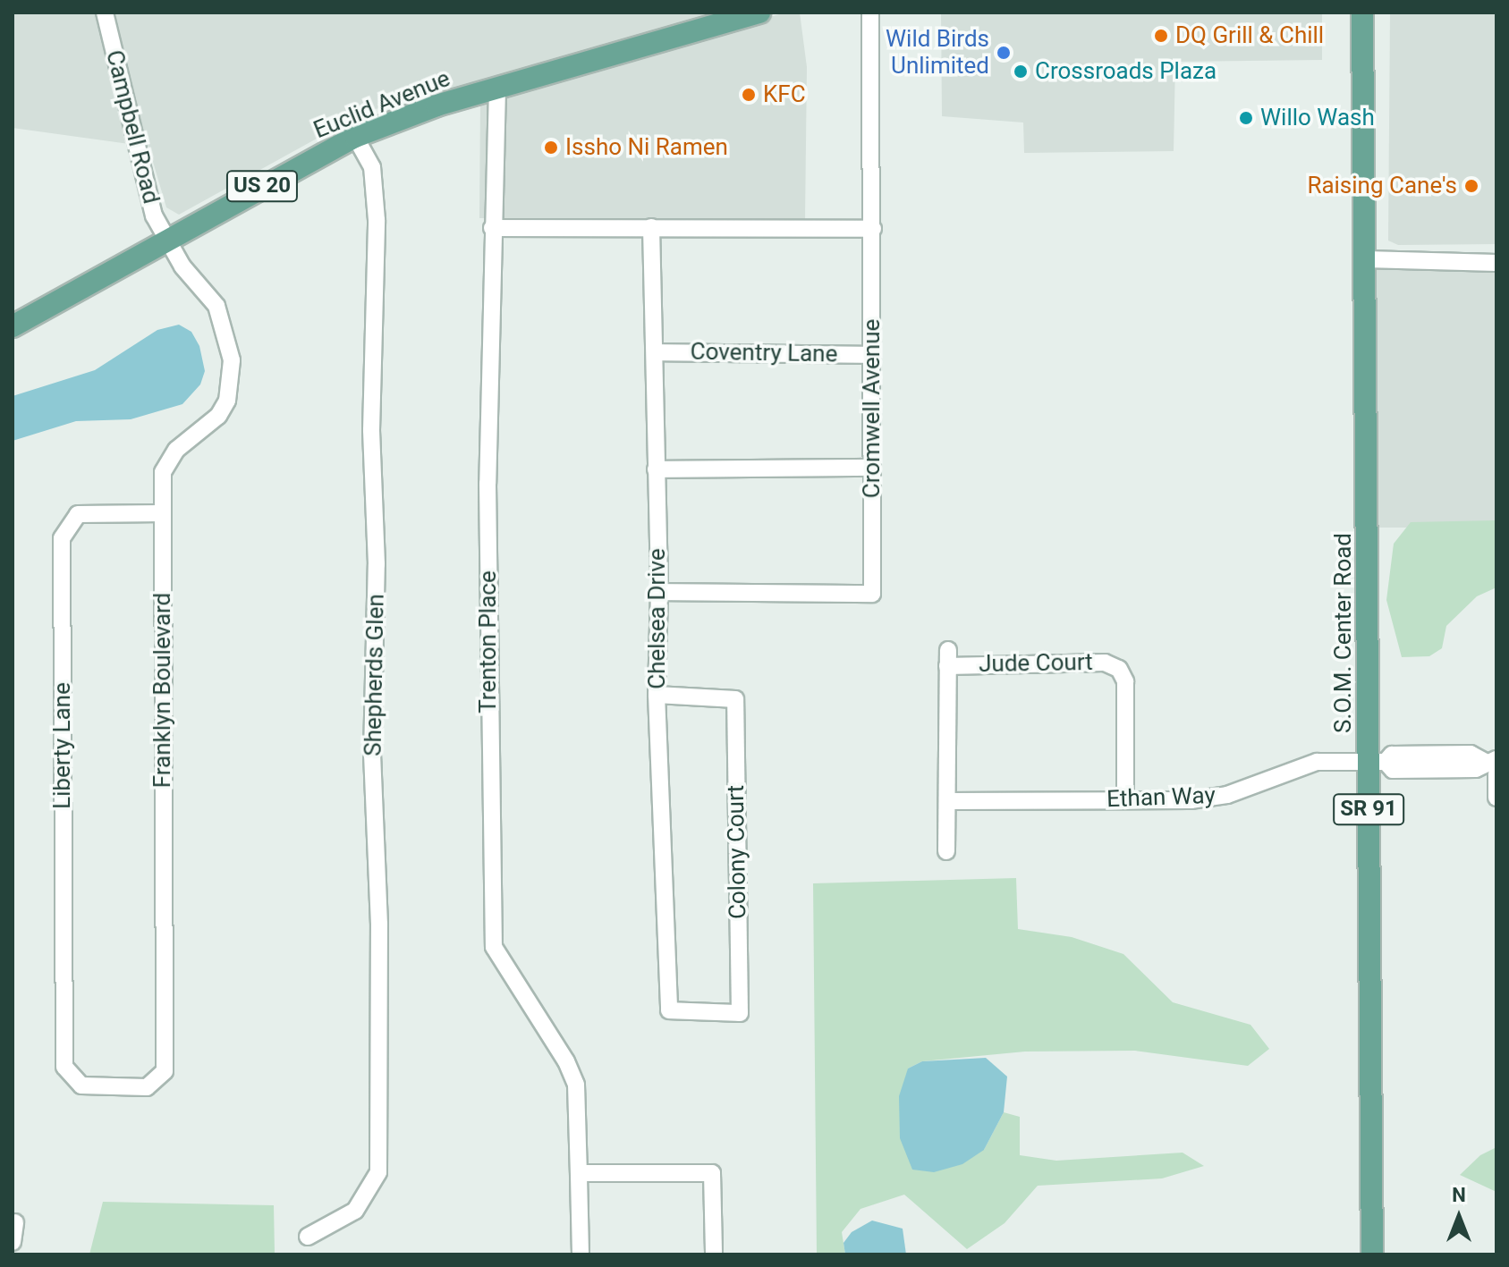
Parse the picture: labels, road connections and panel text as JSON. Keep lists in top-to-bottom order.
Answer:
{
  "streets": {
    "main road": [
      "Euclid Avenue",
      "US 20",
      "S.O.M. Center Road",
      "SR 91"
    ],
    "street": [
      "Campbell Road",
      "Coventry Lane",
      "Cromwell Avenue",
      "Chelsea Drive",
      "Trenton Place",
      "Jude Court",
      "Shepherds Glen",
      "Franklyn Boulevard",
      "Liberty Lane",
      "Ethan Way",
      "Colony Court"
    ]
  },
  "crossings": [
    ["Euclid Avenue", "Campbell Road"],
    ["Euclid Avenue", "Trenton Place"],
    ["Euclid Avenue", "Shepherds Glen"],
    ["Euclid Avenue", "Franklyn Boulevard"],
    ["Campbell Road", "Franklyn Boulevard"],
    ["Coventry Lane", "Cromwell Avenue"],
    ["Coventry Lane", "Chelsea Drive"],
    ["Cromwell Avenue", "Chelsea Drive"],
    ["Chelsea Drive", "Colony Court"],
    ["S.O.M. Center Road", "Ethan Way"],
    ["Jude Court", "Ethan Way"],
    ["Franklyn Boulevard", "Liberty Lane"]
  ],
  "places": [
    "DQ Grill & Chill",
    "Wild Birds Unlimited",
    "Crossroads Plaza",
    "KFC",
    "Willo Wash",
    "Issho Ni Ramen",
    "Raising Cane's"
  ],
  "north": "top"
}
